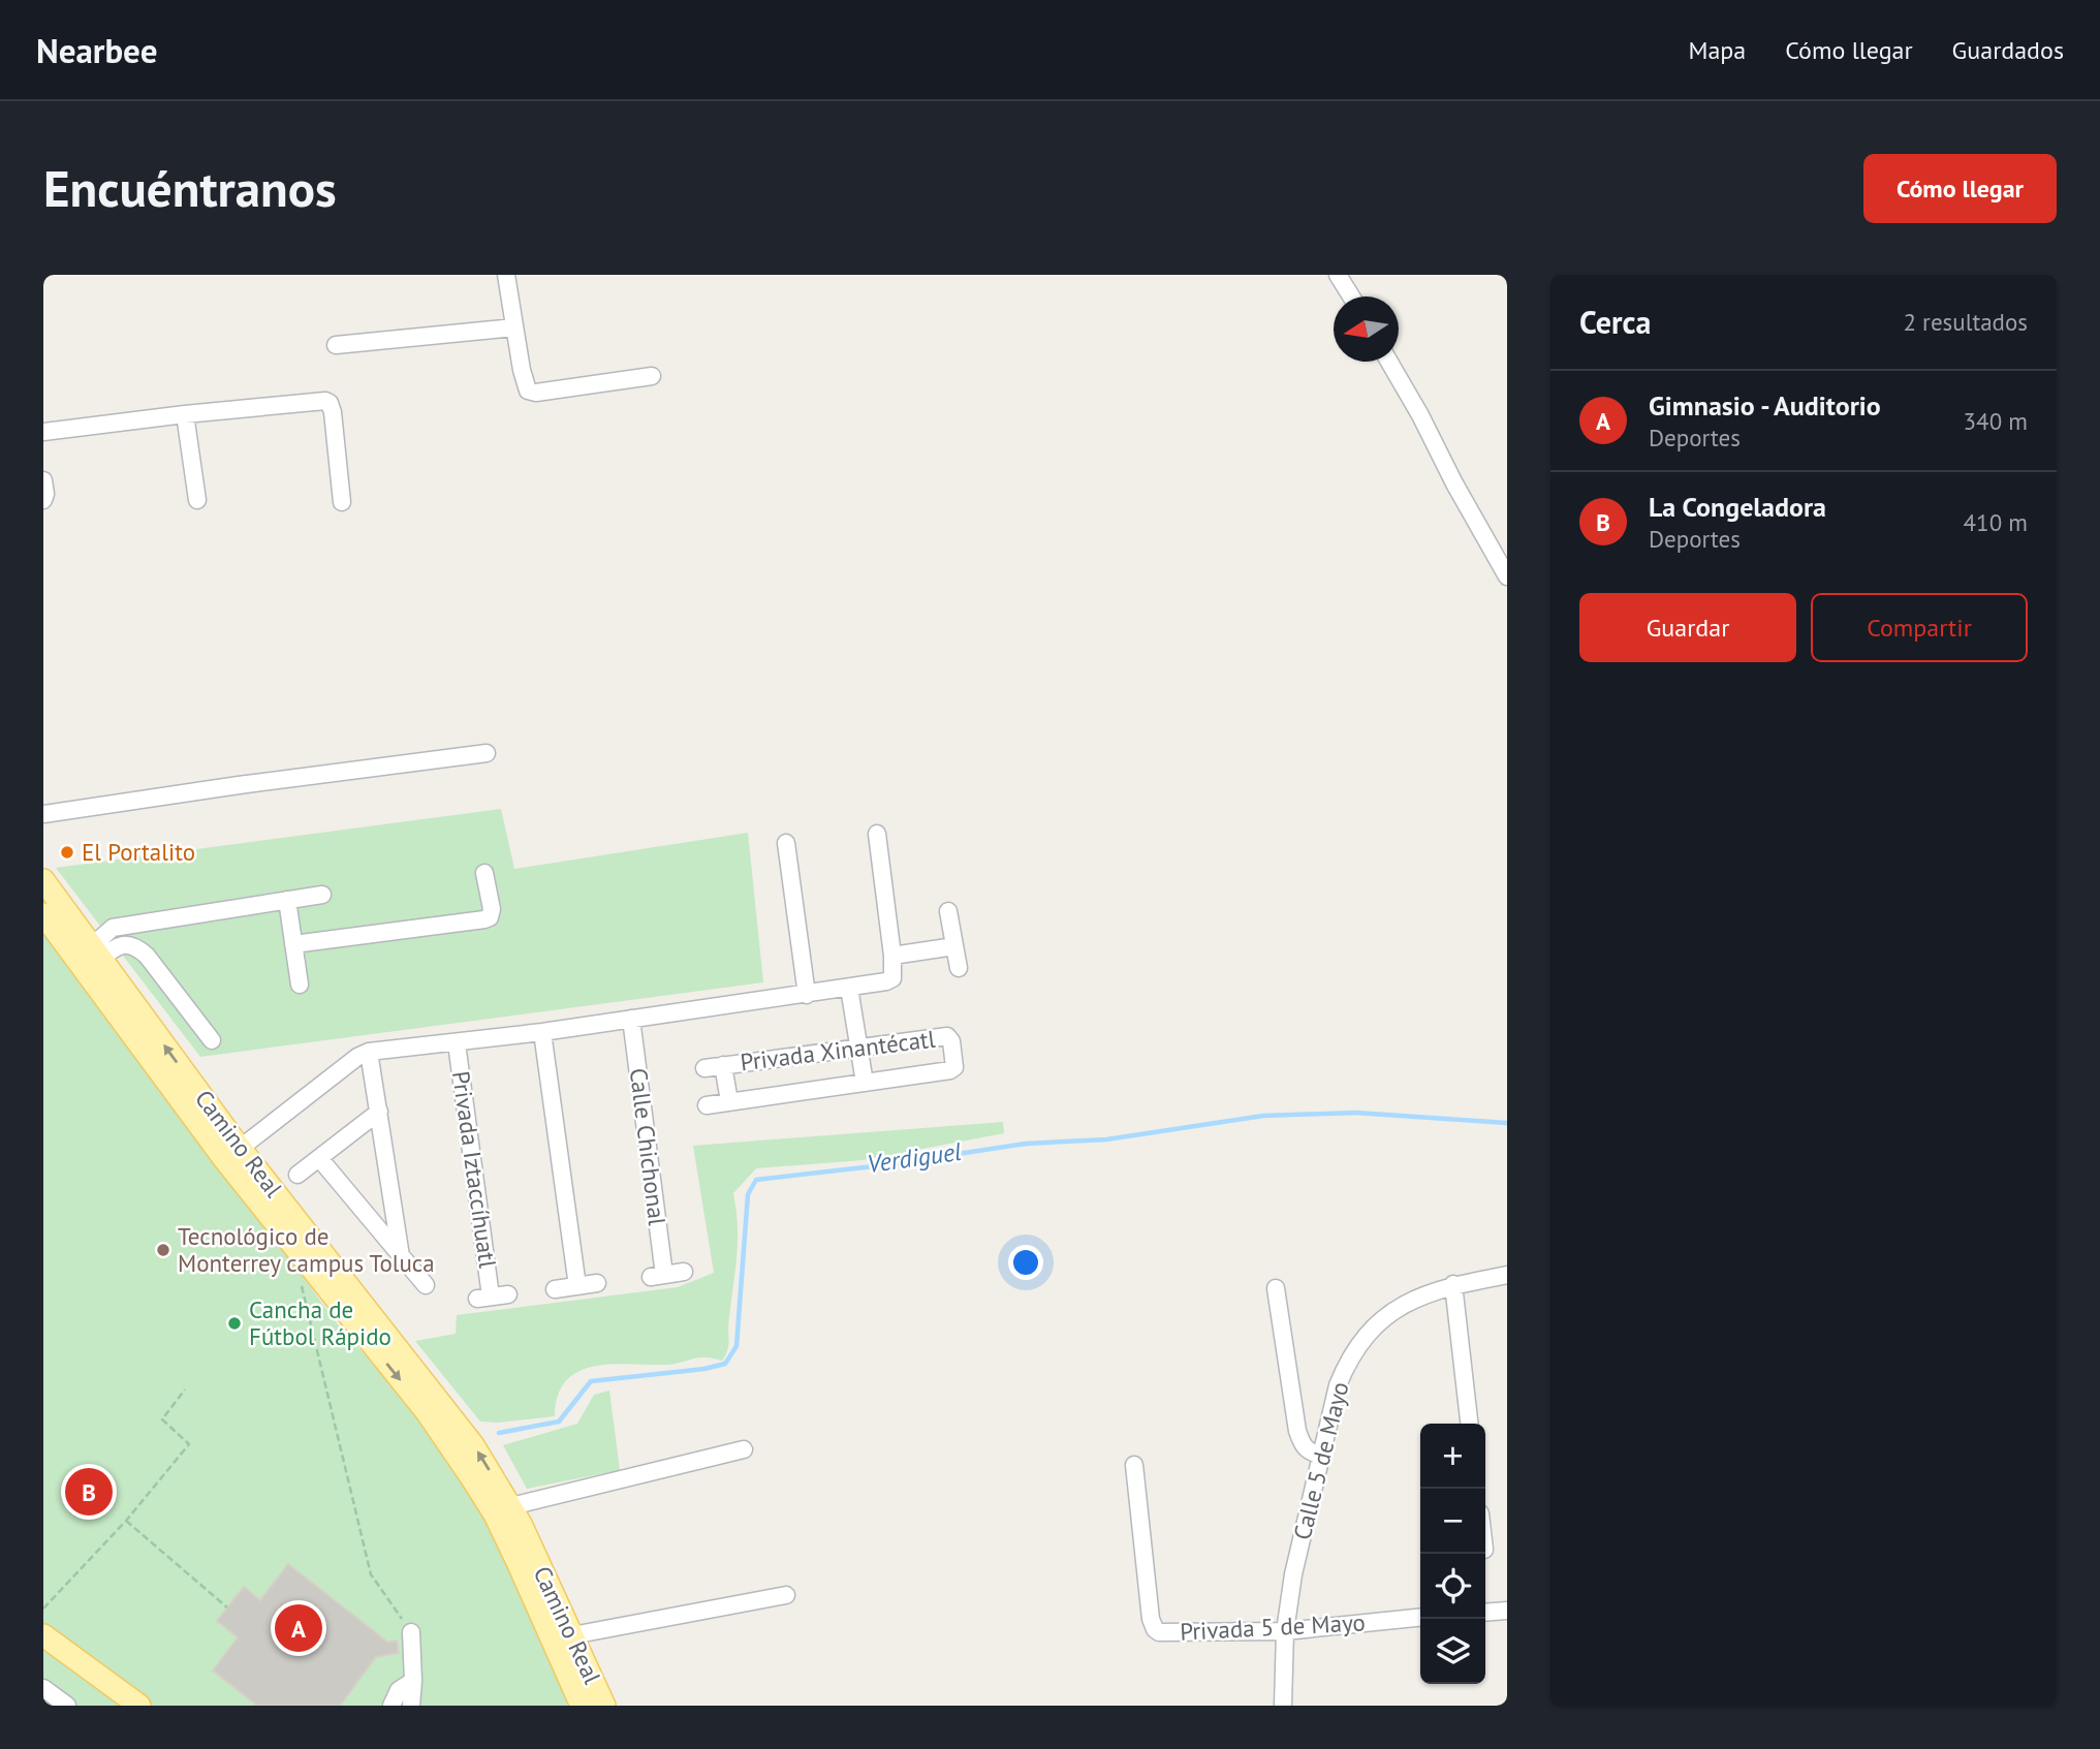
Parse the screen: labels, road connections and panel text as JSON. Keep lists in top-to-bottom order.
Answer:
{
  "streets": {
    "main road": ["Camino Real"],
    "street": [
      "Privada Xinantécatl",
      "Calle Chichonal",
      "Privada Iztaccíhuatl",
      "Calle 5 de Mayo",
      "Privada 5 de Mayo"
    ]
  },
  "crossings": [
    ["Calle 5 de Mayo", "Privada 5 de Mayo"]
  ],
  "water": ["Verdiguel"],
  "places": ["El Portalito", "Tecnológico de Monterrey campus Toluca", "Cancha de Fútbol Rápido"],
  "north": "left",
  "page": {
    "header": "Nearbee",
    "nav": ["Mapa", "Cómo llegar", "Guardados"],
    "buttons": [
      "Cómo llegar",
      ["Guardar", "Compartir"]
    ],
    "title": "Encuéntranos",
    "heading": ["Cerca", "2 resultados"],
    "list": [
      {
        "mark": "A",
        "name": "Gimnasio - Auditorio",
        "note": "Deportes",
        "value": "340 m"
      },
      {
        "mark": "B",
        "name": "La Congeladora",
        "note": "Deportes",
        "value": "410 m"
      }
    ],
    "map_buttons": ["+", "−"],
    "pins": ["B", "A"]
  }
}
